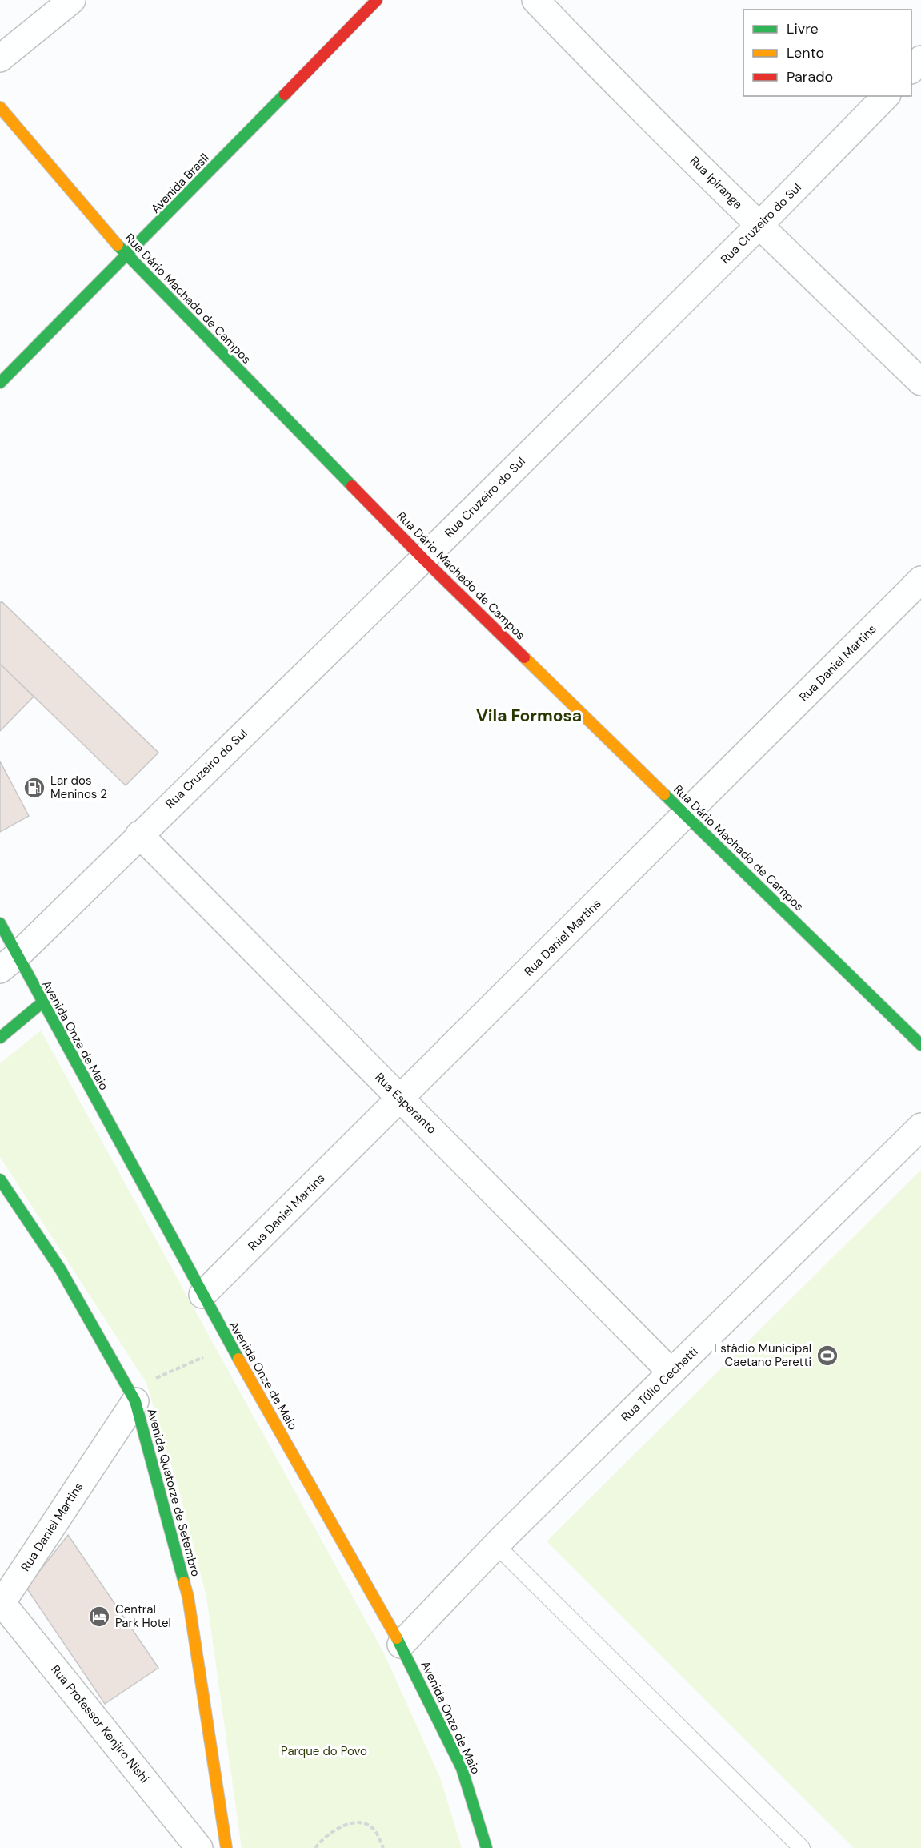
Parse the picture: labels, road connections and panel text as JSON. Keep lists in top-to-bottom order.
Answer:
{
  "streets": {
    "street": [
      "Rua Ipiranga",
      "Avenida Brasil",
      "Rua Cruzeiro do Sul",
      "Rua Dário Machado de Campos",
      "Rua Daniel Martins",
      "Avenida Onze de Maio",
      "Rua Esperanto",
      "Rua Túlio Cechetti",
      "Avenida Quatorze de Setembro",
      "Rua Professor Kenjiro Nishi"
    ]
  },
  "crossings": [
    ["Rua Ipiranga", "Rua Cruzeiro do Sul"],
    ["Avenida Brasil", "Rua Dário Machado de Campos"],
    ["Rua Cruzeiro do Sul", "Rua Dário Machado de Campos"],
    ["Rua Cruzeiro do Sul", "Avenida Onze de Maio"],
    ["Rua Cruzeiro do Sul", "Rua Esperanto"],
    ["Rua Dário Machado de Campos", "Rua Daniel Martins"],
    ["Rua Daniel Martins", "Avenida Onze de Maio"],
    ["Rua Daniel Martins", "Rua Esperanto"],
    ["Rua Daniel Martins", "Avenida Quatorze de Setembro"],
    ["Rua Daniel Martins", "Rua Professor Kenjiro Nishi"],
    ["Avenida Onze de Maio", "Rua Túlio Cechetti"],
    ["Rua Esperanto", "Rua Túlio Cechetti"]
  ],
  "districts": ["Vila Formosa"],
  "parks": ["Parque do Povo"],
  "places": {
    "fuel station": ["Lar dos Meninos 2"],
    "sports": ["Estádio Municipal Caetano Peretti"],
    "hotel": ["Central Park Hotel"]
  },
  "legend": ["Livre", "Lento", "Parado"]
}
